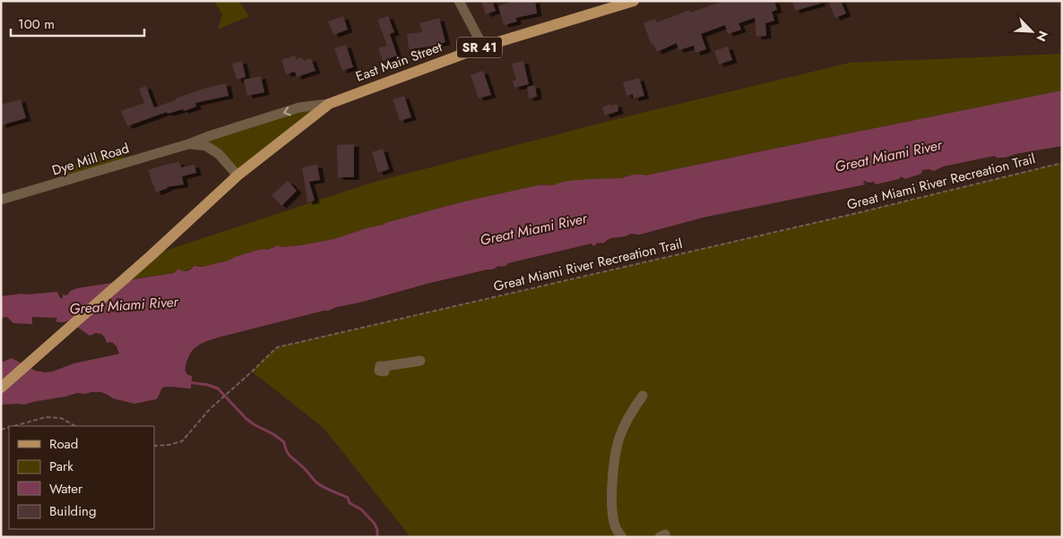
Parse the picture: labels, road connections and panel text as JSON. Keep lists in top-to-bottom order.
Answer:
{
  "streets": {
    "main road": ["SR 41", "East Main Street"],
    "street": ["Dye Mill Road"],
    "path": ["Great Miami River Recreation Trail"]
  },
  "crossings": [
    ["SR 41", "East Main Street"],
    ["SR 41", "Dye Mill Road"],
    ["East Main Street", "Dye Mill Road"]
  ],
  "one_way": ["Dye Mill Road"],
  "water": ["Great Miami River"],
  "legend": [
    "Road",
    "Park",
    "Water",
    "Building"
  ],
  "scale_bar": "100 m",
  "north": "bottom right"
}
